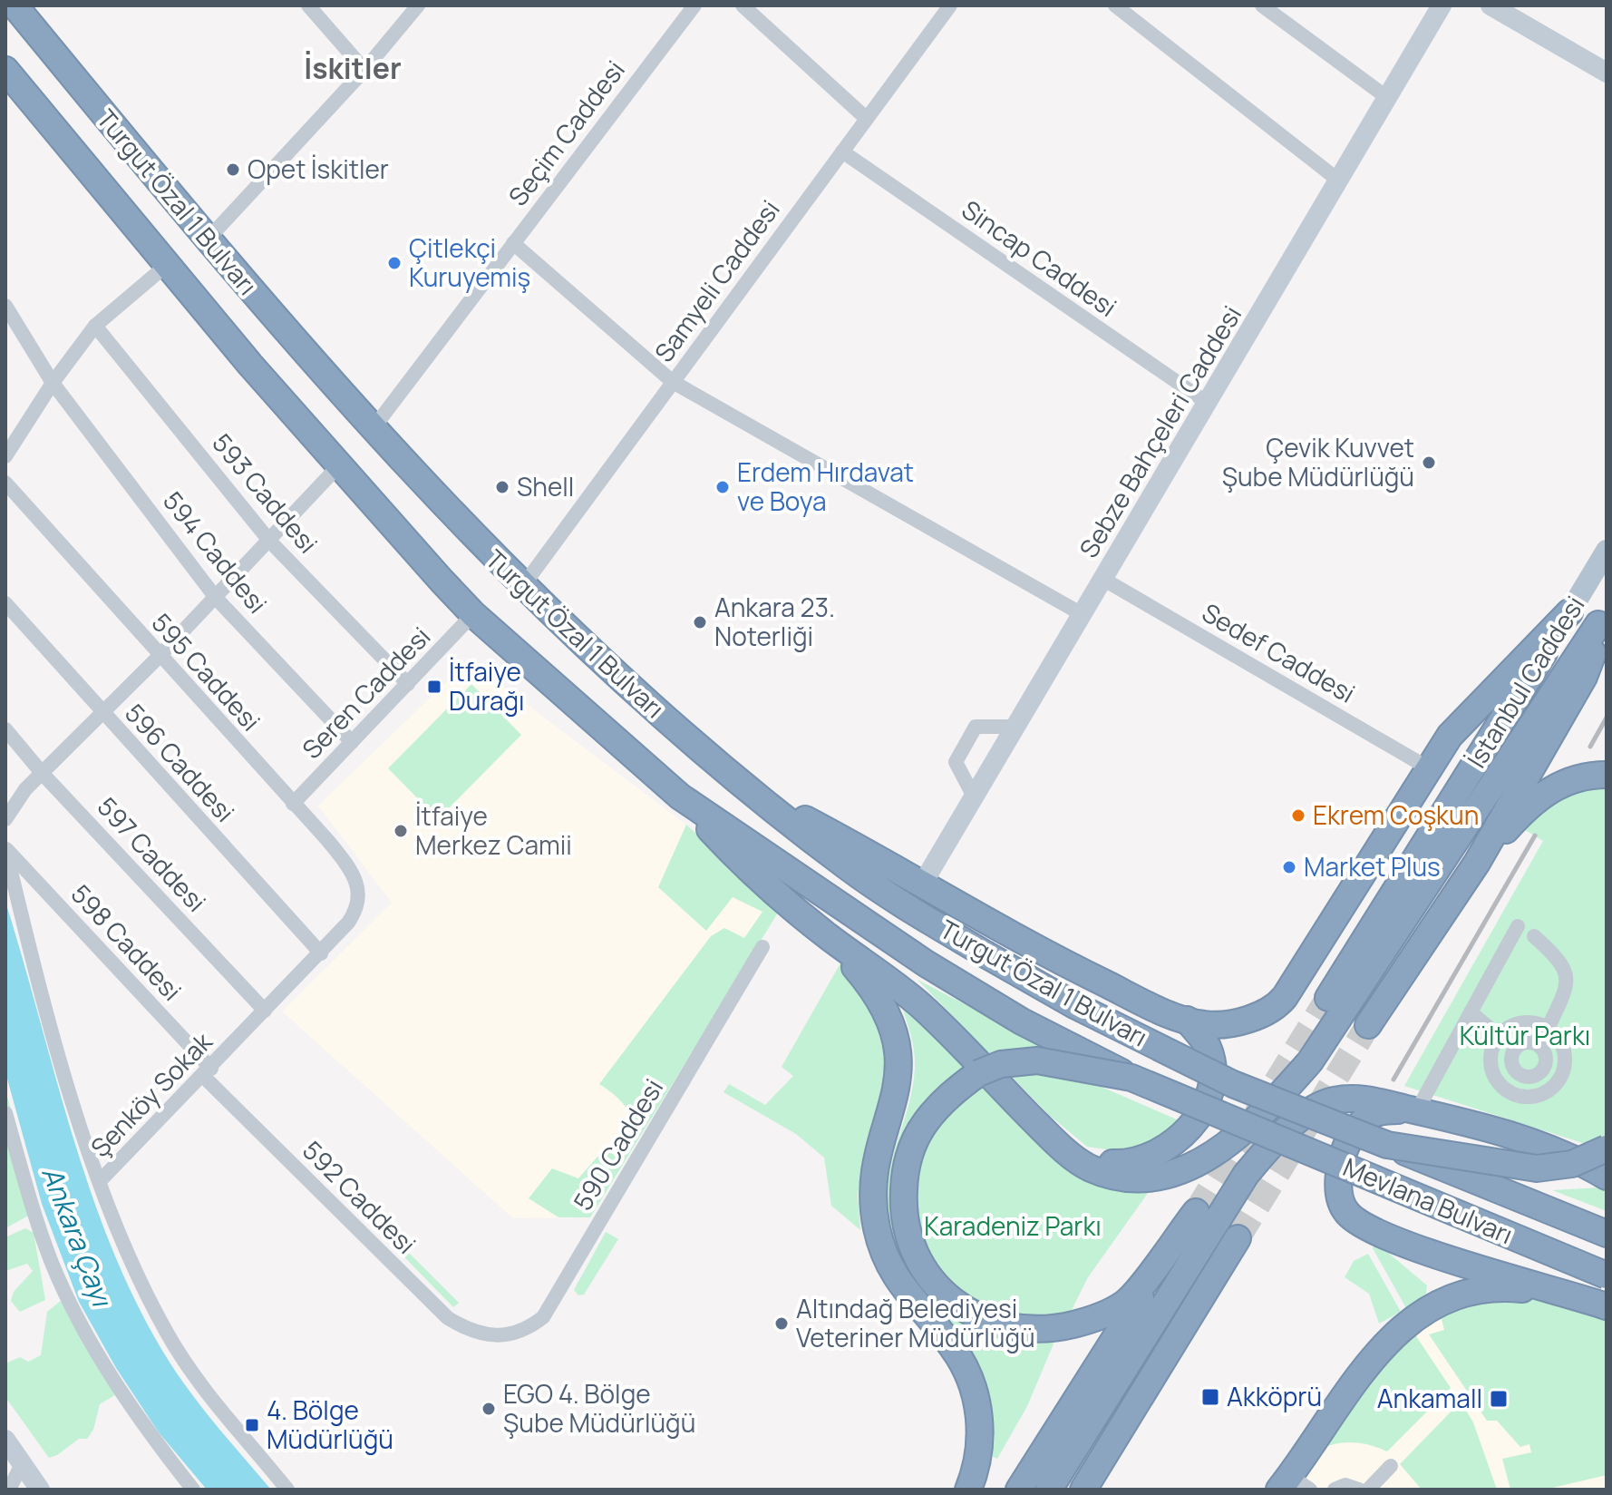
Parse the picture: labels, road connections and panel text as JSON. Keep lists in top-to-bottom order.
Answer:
{
  "streets": {
    "highway": ["Turgut Özal 1 Bulvarı", "İstanbul Caddesi", "Mevlana Bulvarı"],
    "street": [
      "Seçim Caddesi",
      "Sincap Caddesi",
      "Samyeli Caddesi",
      "Sebze Bahçeleri Caddesi",
      "593 Caddesi",
      "594 Caddesi",
      "Sedef Caddesi",
      "595 Caddesi",
      "Seren Caddesi",
      "596 Caddesi",
      "597 Caddesi",
      "598 Caddesi",
      "Şenköy Sokak",
      "590 Caddesi",
      "592 Caddesi"
    ]
  },
  "crossings": [
    ["Seçim Caddesi", "Turgut Özal 1 Bulvarı"],
    ["Turgut Özal 1 Bulvarı", "Samyeli Caddesi"],
    ["Turgut Özal 1 Bulvarı", "Seren Caddesi"],
    ["Turgut Özal 1 Bulvarı", "Mevlana Bulvarı"],
    ["Sincap Caddesi", "Samyeli Caddesi"],
    ["Sincap Caddesi", "Sebze Bahçeleri Caddesi"],
    ["Sebze Bahçeleri Caddesi", "Sedef Caddesi"],
    ["593 Caddesi", "Seren Caddesi"],
    ["594 Caddesi", "Seren Caddesi"],
    ["595 Caddesi", "Seren Caddesi"],
    ["595 Caddesi", "Şenköy Sokak"],
    ["596 Caddesi", "Şenköy Sokak"],
    ["597 Caddesi", "Şenköy Sokak"],
    ["598 Caddesi", "Şenköy Sokak"],
    ["598 Caddesi", "592 Caddesi"],
    ["Şenköy Sokak", "592 Caddesi"],
    ["590 Caddesi", "592 Caddesi"]
  ],
  "districts": ["İskitler"],
  "water": ["Ankara Çayı"],
  "parks": ["Kültür Parkı", "Karadeniz Parkı"],
  "places": {
    "other": [
      "Opet İskitler",
      "Çitlekçi Kuruyemiş",
      "Çevik Kuvvet Şube Müdürlüğü",
      "Shell",
      "Erdem Hırdavat ve Boya",
      "Ankara 23. Noterliği",
      "Ekrem Coşkun",
      "İtfaiye Merkez Camii",
      "Market Plus",
      "Altındağ Belediyesi Veteriner Müdürlüğü",
      "EGO 4. Bölge Şube Müdürlüğü"
    ],
    "transit": [
      "İtfaiye Durağı",
      "Akköprü",
      "Ankamall",
      "4. Bölge Müdürlüğü"
    ]
  }
}
